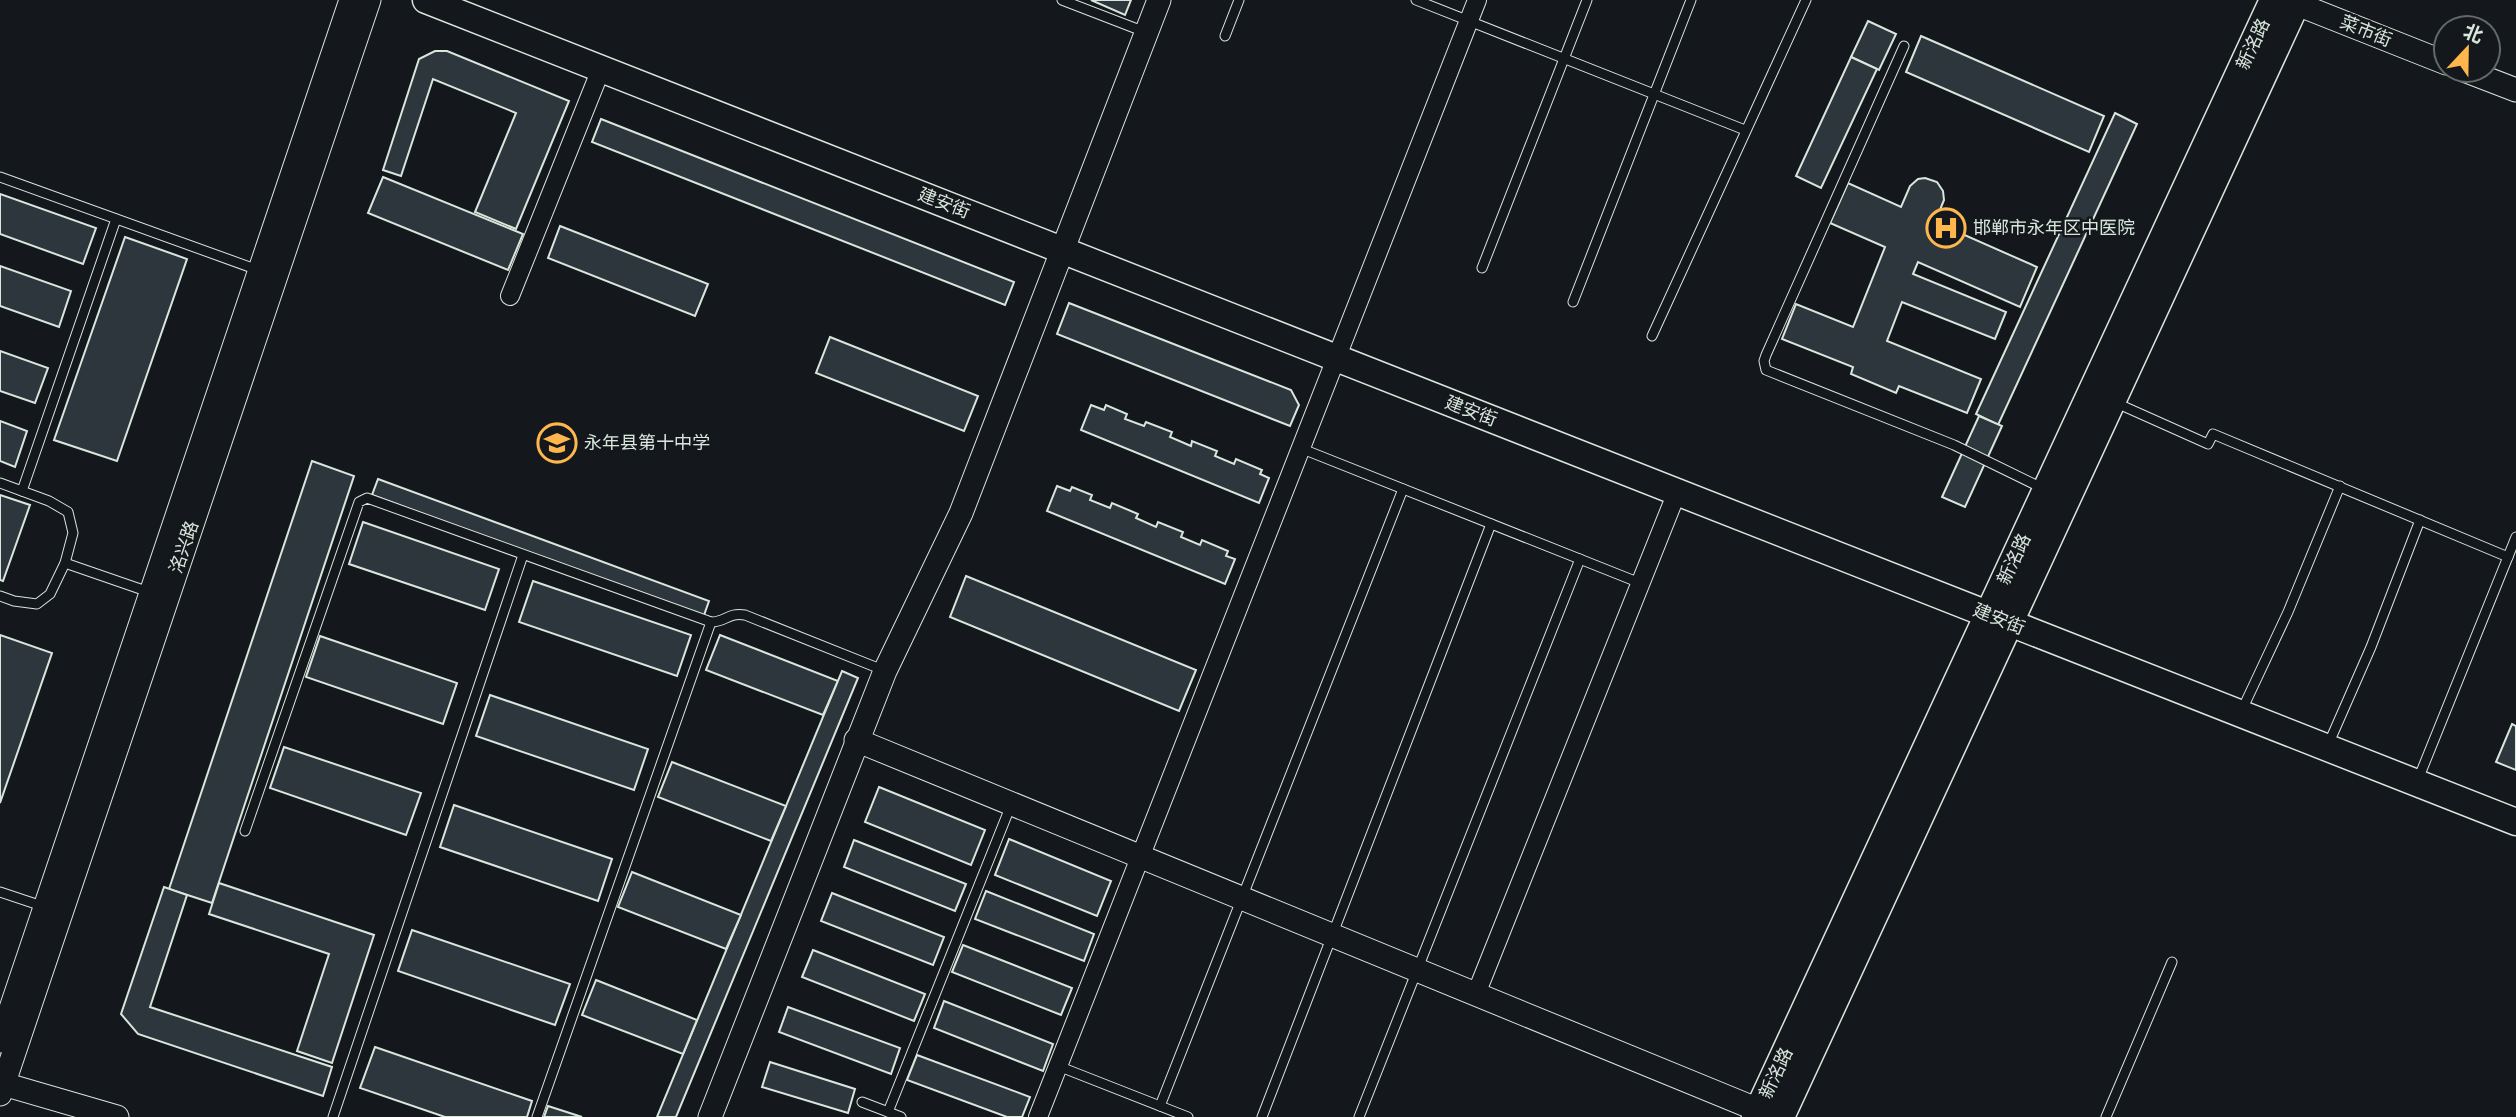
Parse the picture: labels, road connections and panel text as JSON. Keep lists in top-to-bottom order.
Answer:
{
  "streets": {
    "main road": ["新洺路", "建安街"],
    "street": ["菜市街", "洺兴路"]
  },
  "crossings": [
    ["菜市街", "新洺路"],
    ["新洺路", "建安街"]
  ],
  "places": {
    "hospital": ["邯郸市永年区中医院"],
    "school or university": ["永年县第十中学"]
  },
  "north": "top"
}
